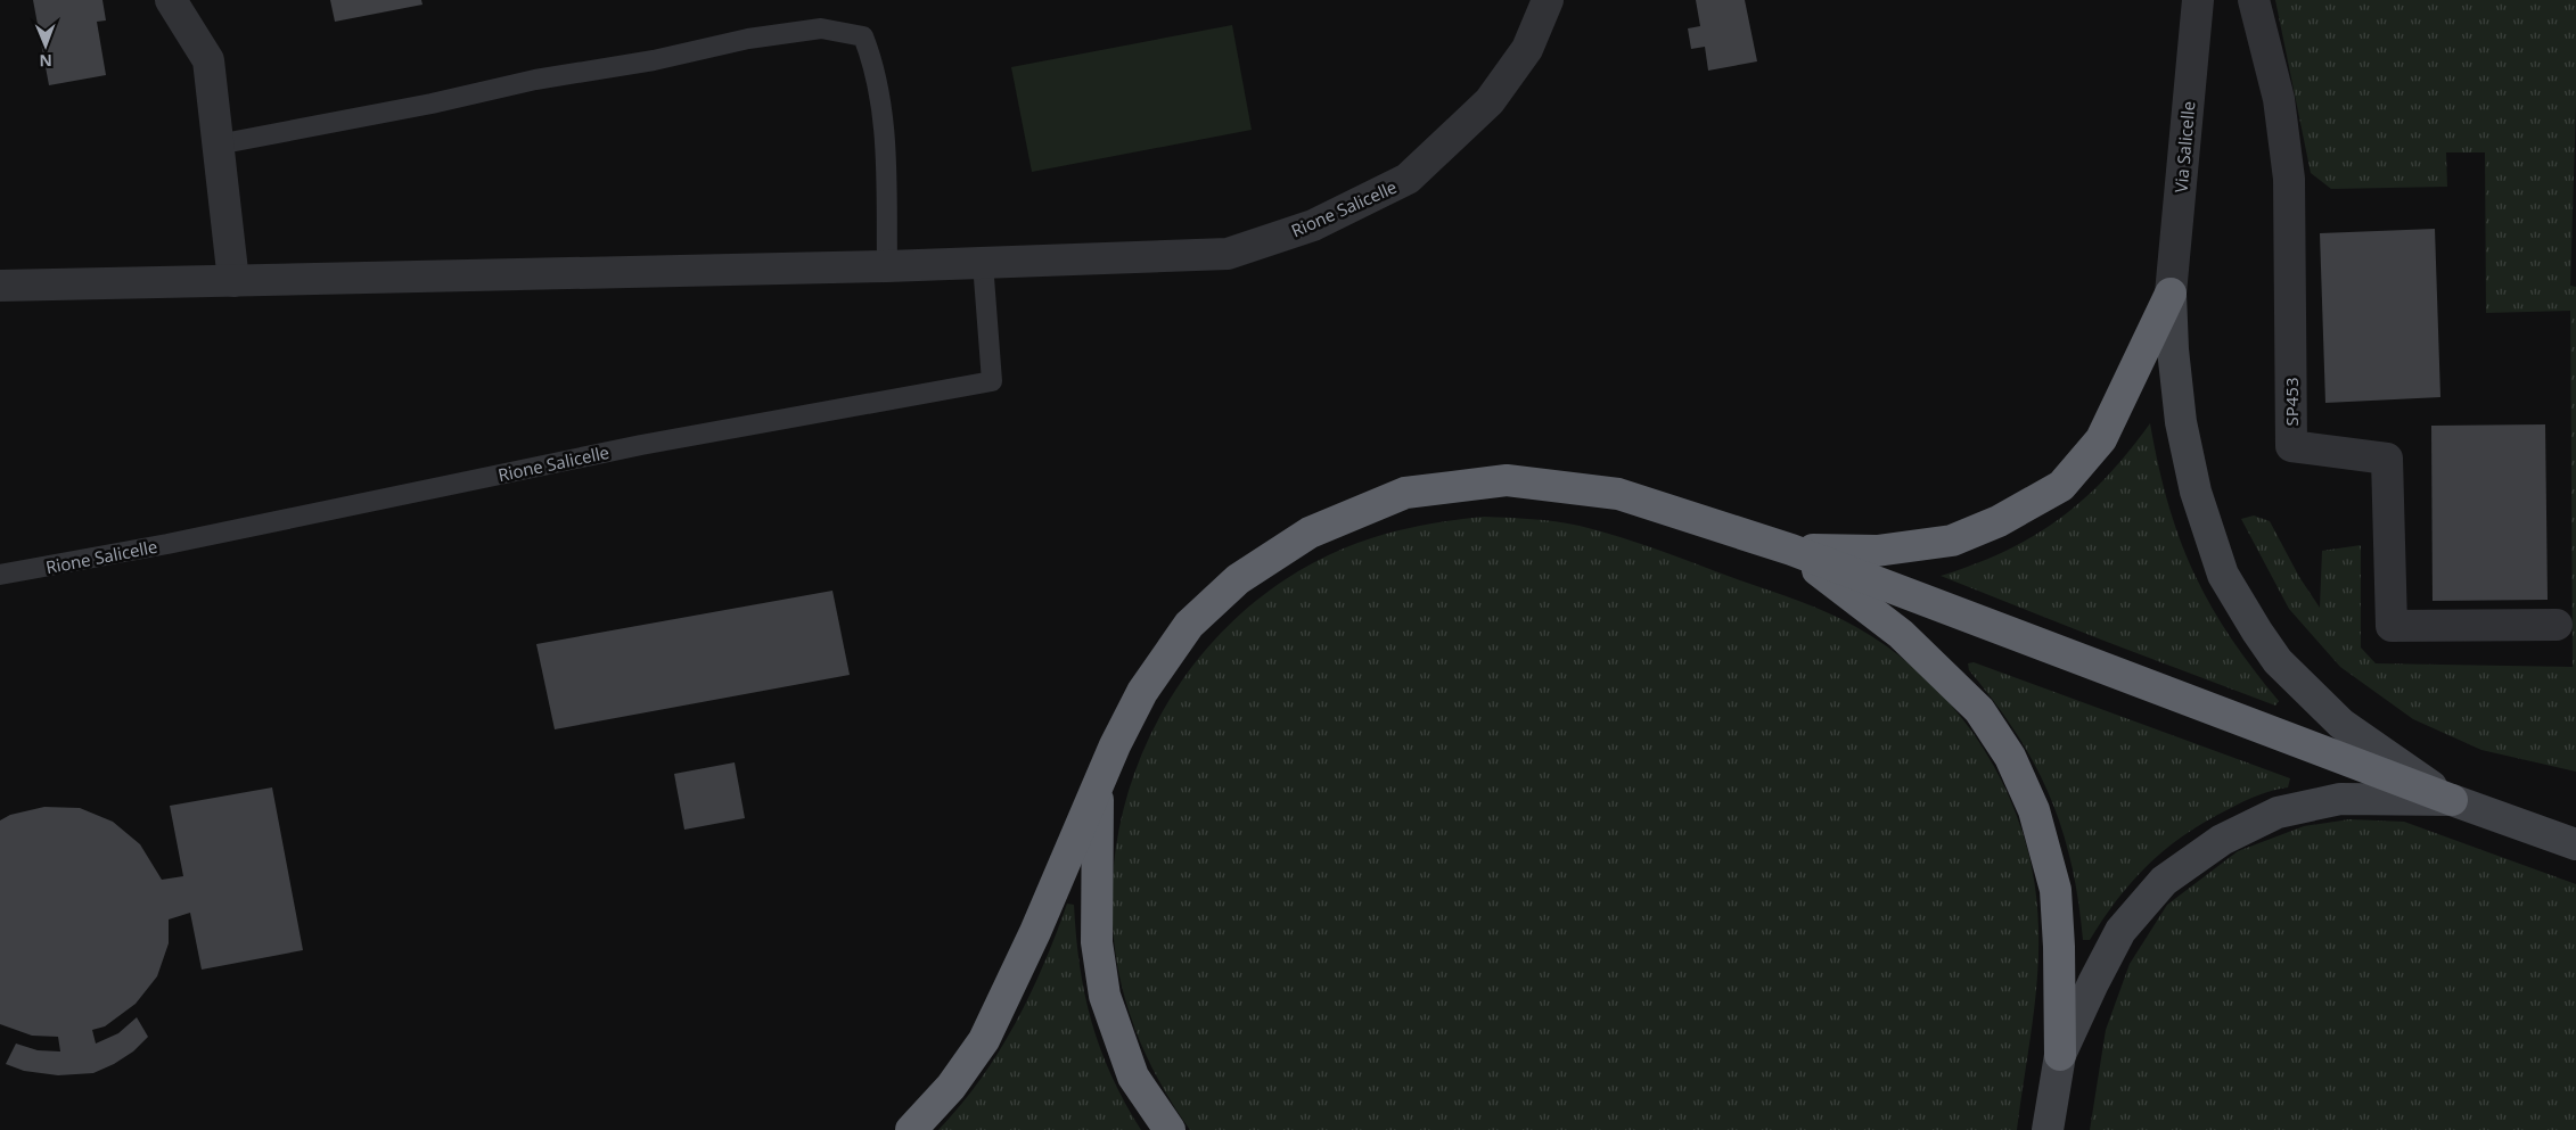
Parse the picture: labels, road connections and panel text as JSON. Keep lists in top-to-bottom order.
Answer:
{
  "streets": {
    "street": ["Via Salicelle", "Rione Salicelle", "SP453"]
  },
  "north": "bottom"
}
